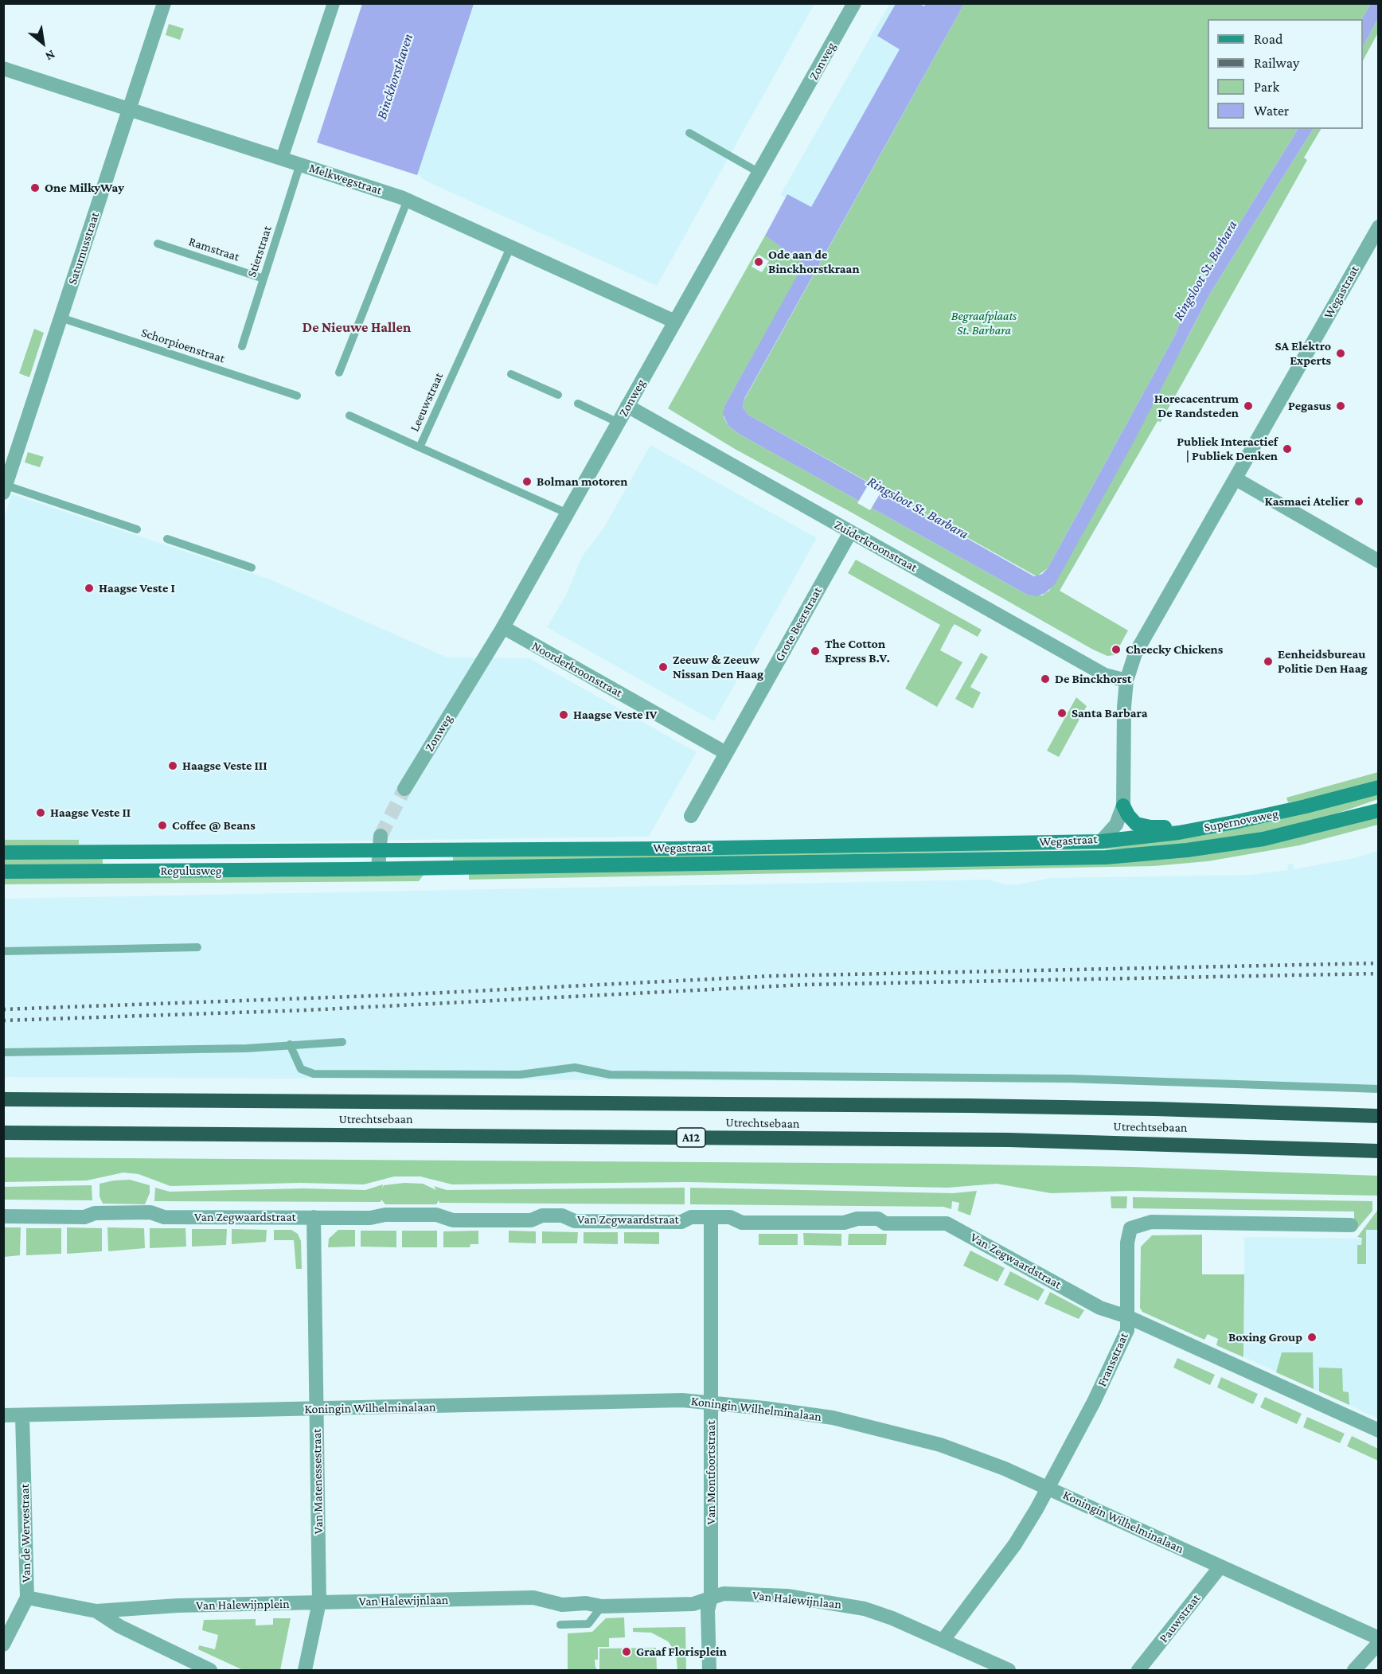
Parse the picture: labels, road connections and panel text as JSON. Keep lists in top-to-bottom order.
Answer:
{
  "streets": {
    "highway": ["Utrechtsebaan", "A12"],
    "main road": ["Wegastraat", "Supernovaweg", "Regulusweg"],
    "street": [
      "Zonweg",
      "Melkwegstraat",
      "Saturnusstraat",
      "Zuiderkroonstraat",
      "Grote Beerstraat",
      "Noorderkroonstraat",
      "Van Zegwaardstraat",
      "Fransstraat",
      "Koningin Wilhelminalaan",
      "Van Montfoortstraat",
      "Van Matenessestraat",
      "Van de Wervestraat",
      "Van Halewijnlaan",
      "Van Halewijnplein",
      "Pauwstraat"
    ],
    "lane": [
      "Ramstraat",
      "Stierstraat",
      "Schorpioenstraat",
      "Leeuwstraat"
    ]
  },
  "crossings": [
    ["Zonweg", "Melkwegstraat"],
    ["Zonweg", "Leeuwstraat"],
    ["Zonweg", "Zuiderkroonstraat"],
    ["Zonweg", "Noorderkroonstraat"],
    ["Melkwegstraat", "Saturnusstraat"],
    ["Melkwegstraat", "Stierstraat"],
    ["Melkwegstraat", "Leeuwstraat"],
    ["Saturnusstraat", "Schorpioenstraat"],
    ["Ramstraat", "Stierstraat"],
    ["Wegastraat", "Zuiderkroonstraat"],
    ["Wegastraat", "Supernovaweg"],
    ["Wegastraat", "Regulusweg"],
    ["Zuiderkroonstraat", "Grote Beerstraat"],
    ["Grote Beerstraat", "Noorderkroonstraat"],
    ["Van Zegwaardstraat", "Fransstraat"],
    ["Van Zegwaardstraat", "Van Montfoortstraat"],
    ["Van Zegwaardstraat", "Van Matenessestraat"],
    ["Fransstraat", "Koningin Wilhelminalaan"],
    ["Fransstraat", "Van Halewijnlaan"],
    ["Koningin Wilhelminalaan", "Van Montfoortstraat"],
    ["Koningin Wilhelminalaan", "Van Matenessestraat"],
    ["Koningin Wilhelminalaan", "Van de Wervestraat"],
    ["Koningin Wilhelminalaan", "Pauwstraat"],
    ["Van Montfoortstraat", "Van Halewijnlaan"],
    ["Van Matenessestraat", "Van Halewijnlaan"],
    ["Van Matenessestraat", "Van Halewijnplein"],
    ["Van de Wervestraat", "Van Halewijnplein"],
    ["Van Halewijnlaan", "Van Halewijnplein"]
  ],
  "districts": ["De Nieuwe Hallen"],
  "water": ["Binckhorsthaven", "Ringsloot St. Barbara"],
  "parks": ["Begraafplaats St. Barbara"],
  "places": [
    "One MilkyWay",
    "Ode aan de Binckhorstkraan",
    "SA Elektro Experts",
    "Horecacentrum De Randsteden",
    "Pegasus",
    "Publiek Interactief | Publiek Denken",
    "Bolman motoren",
    "Kasmaei Atelier",
    "Haagse Veste I",
    "Cheecky Chickens",
    "The Cotton Express B.V.",
    "Eenheidsbureau Politie Den Haag",
    "Zeeuw & Zeeuw Nissan Den Haag",
    "De Binckhorst",
    "Santa Barbara",
    "Haagse Veste IV",
    "Haagse Veste III",
    "Haagse Veste II",
    "Coffee @ Beans",
    "Boxing Group",
    "Graaf Florisplein"
  ],
  "legend": [
    "Road",
    "Railway",
    "Park",
    "Water"
  ],
  "north": "bottom right"
}
